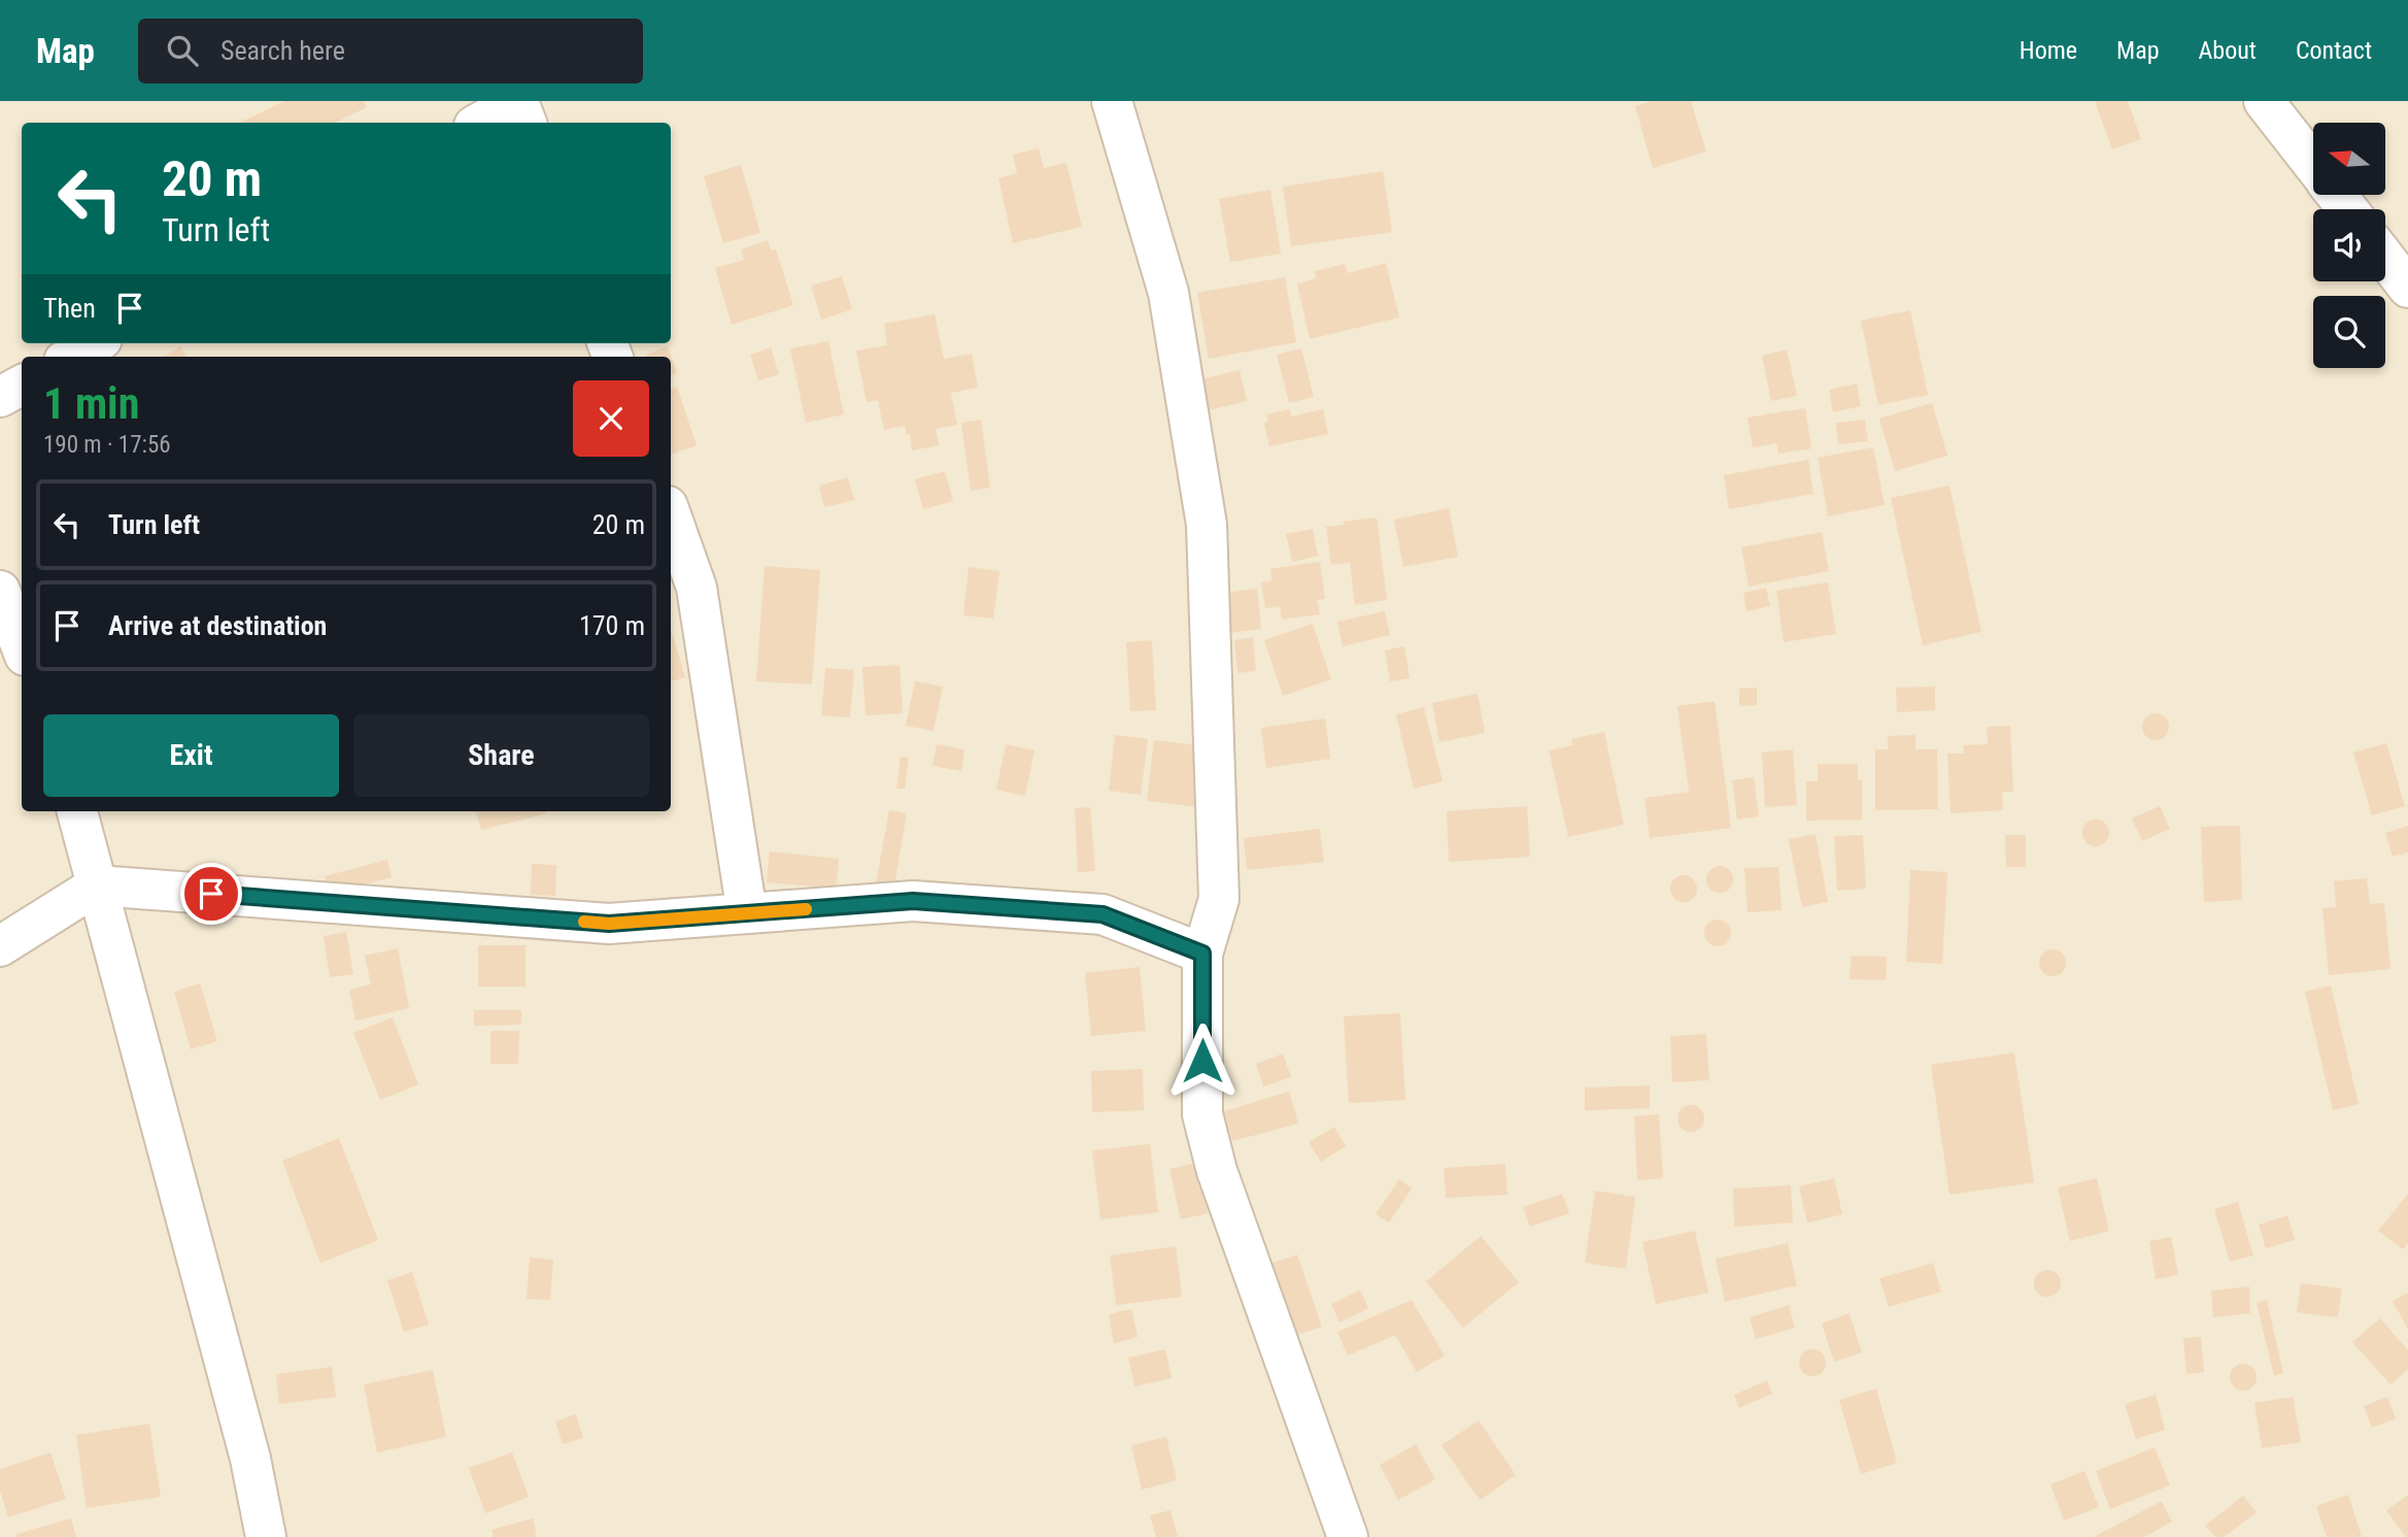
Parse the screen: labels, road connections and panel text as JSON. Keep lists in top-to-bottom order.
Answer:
{
  "north": "left",
  "page": {
    "header": "Map",
    "search": "Search here",
    "nav": [
      "Home",
      "Map",
      "About",
      "Contact"
    ],
    "turn": ["20 m", "Turn left"],
    "then": "Then",
    "heading": ["1 min", "190 m · 17:56"],
    "list": [
      {
        "name": "Turn left",
        "value": "20 m"
      },
      {
        "name": "Arrive at destination",
        "value": "170 m"
      }
    ],
    "buttons": ["Exit", "Share"]
  }
}
